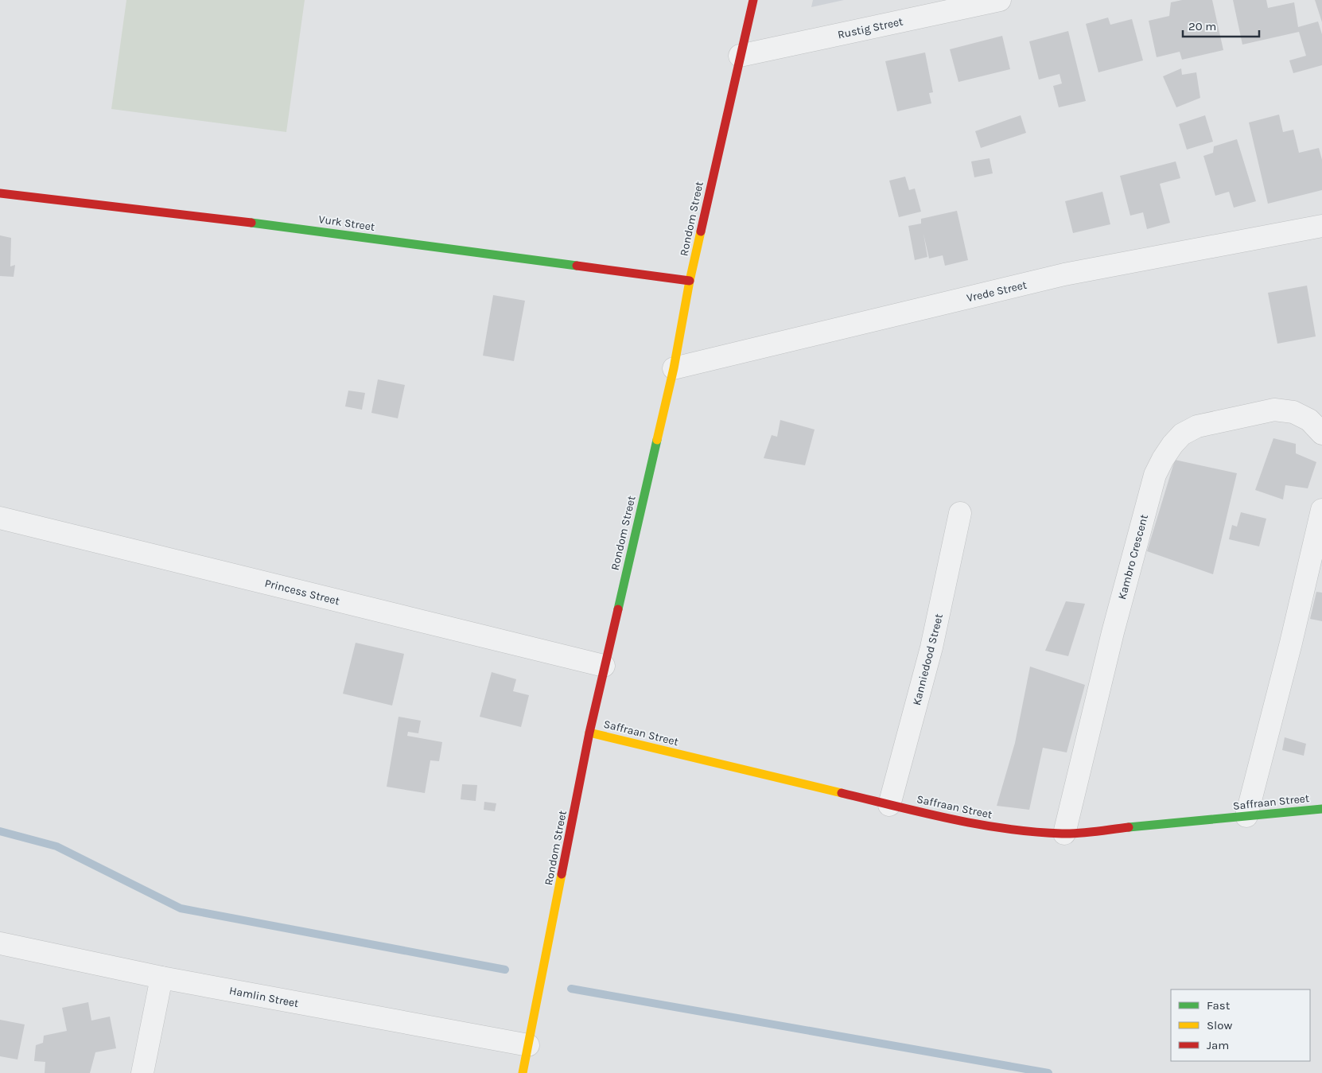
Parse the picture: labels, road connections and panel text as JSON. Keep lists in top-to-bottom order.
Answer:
{
  "streets": {
    "street": [
      "Rustig Street",
      "Rondom Street",
      "Vurk Street",
      "Vrede Street",
      "Kambro Crescent",
      "Princess Street",
      "Kanniedood Street",
      "Saffraan Street",
      "Hamlin Street"
    ]
  },
  "crossings": [
    ["Rustig Street", "Rondom Street"],
    ["Rondom Street", "Vurk Street"],
    ["Rondom Street", "Vrede Street"],
    ["Rondom Street", "Princess Street"],
    ["Rondom Street", "Saffraan Street"],
    ["Rondom Street", "Hamlin Street"],
    ["Kambro Crescent", "Saffraan Street"],
    ["Kanniedood Street", "Saffraan Street"]
  ],
  "legend": ["Fast", "Slow", "Jam"],
  "scale_bar": "20 m"
}
